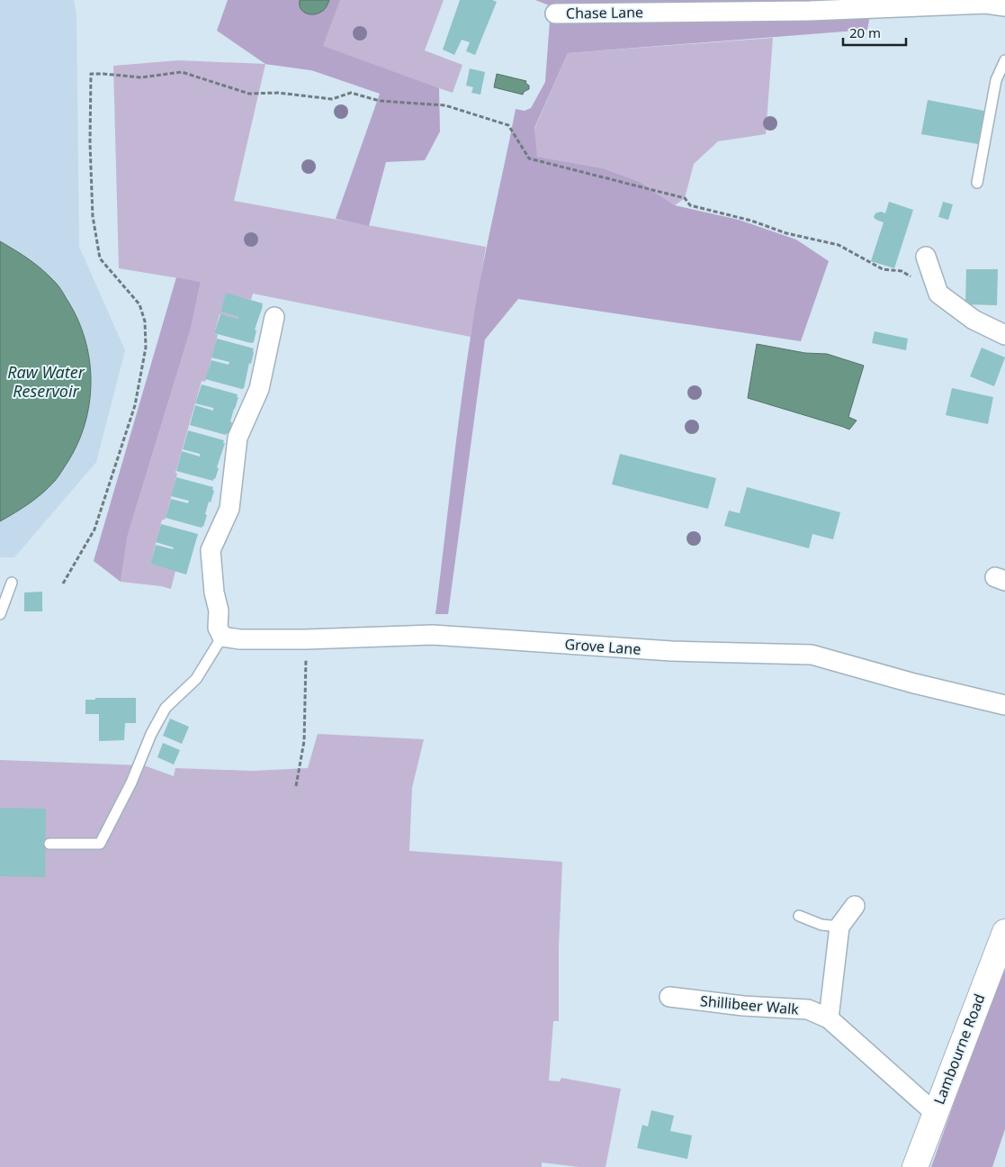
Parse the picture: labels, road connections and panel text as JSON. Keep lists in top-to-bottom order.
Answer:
{
  "streets": {
    "main road": ["Lambourne Road"],
    "street": ["Chase Lane", "Grove Lane", "Shillibeer Walk"]
  },
  "crossings": [
    ["Shillibeer Walk", "Lambourne Road"]
  ],
  "water": ["Raw Water Reservoir"],
  "scale_bar": "20 m"
}
